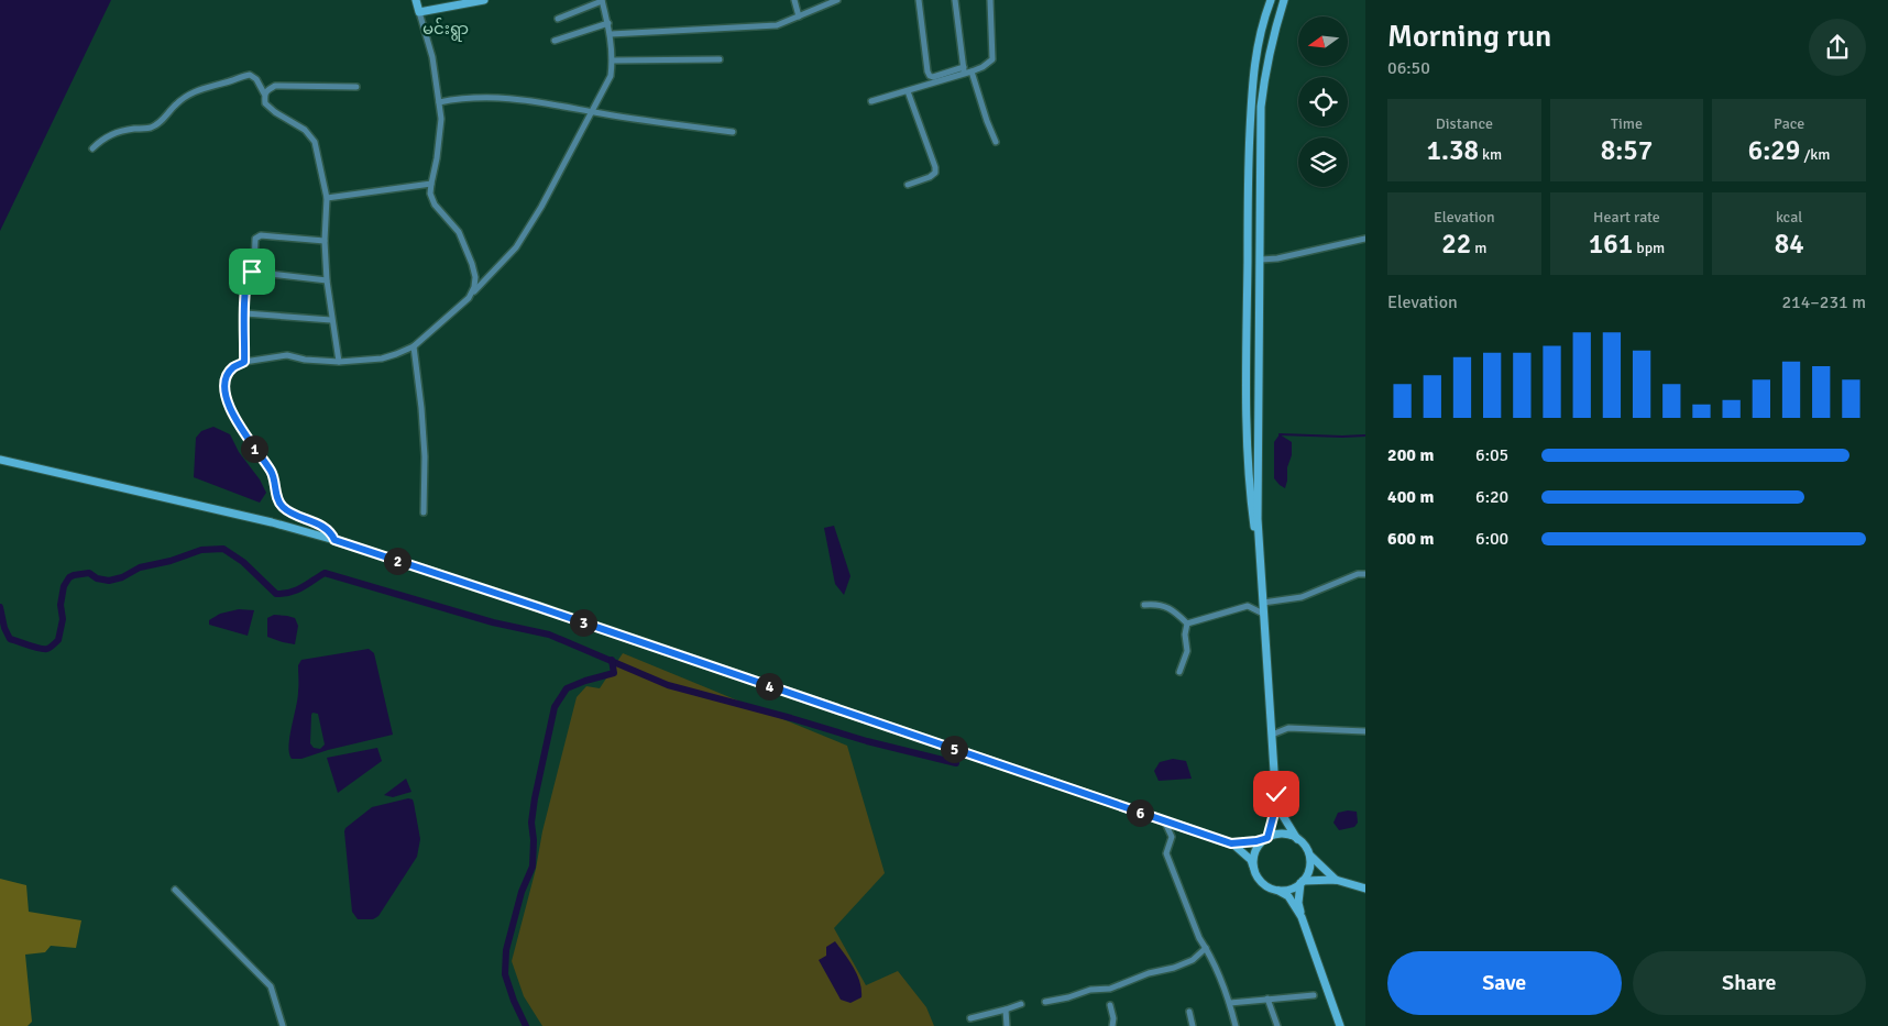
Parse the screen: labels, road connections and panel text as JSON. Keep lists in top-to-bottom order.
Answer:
{
  "districts": ["မင်းရွာ"],
  "north": "left",
  "page": {
    "heading": ["Morning run", "06:50"],
    "stats": [
      ["Distance", "1.38 km"],
      ["Time", "8:57"],
      ["Pace", "6:29 /km"],
      ["Elevation", "22 m"],
      ["Heart rate", "161 bpm"],
      ["kcal", "84"]
    ],
    "chart": ["Elevation", "214–231 m"],
    "list": [
      {
        "name": "200 m",
        "note": "6:05"
      },
      {
        "name": "400 m",
        "note": "6:20"
      },
      {
        "name": "600 m",
        "note": "6:00"
      }
    ],
    "pins": [
      "1",
      "2",
      "3",
      "4",
      "5",
      "6"
    ],
    "buttons": ["Save", "Share"]
  }
}
